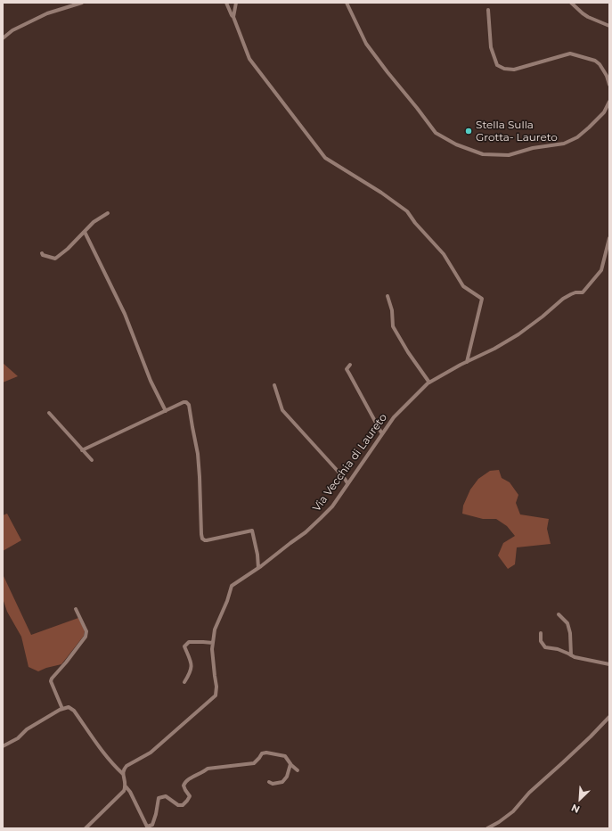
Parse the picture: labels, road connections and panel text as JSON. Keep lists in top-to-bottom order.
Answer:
{
  "streets": {
    "street": ["Via Vecchia di Laureto"]
  },
  "places": ["Stella Sulla Grotta- Laureto"],
  "north": "bottom left"
}
